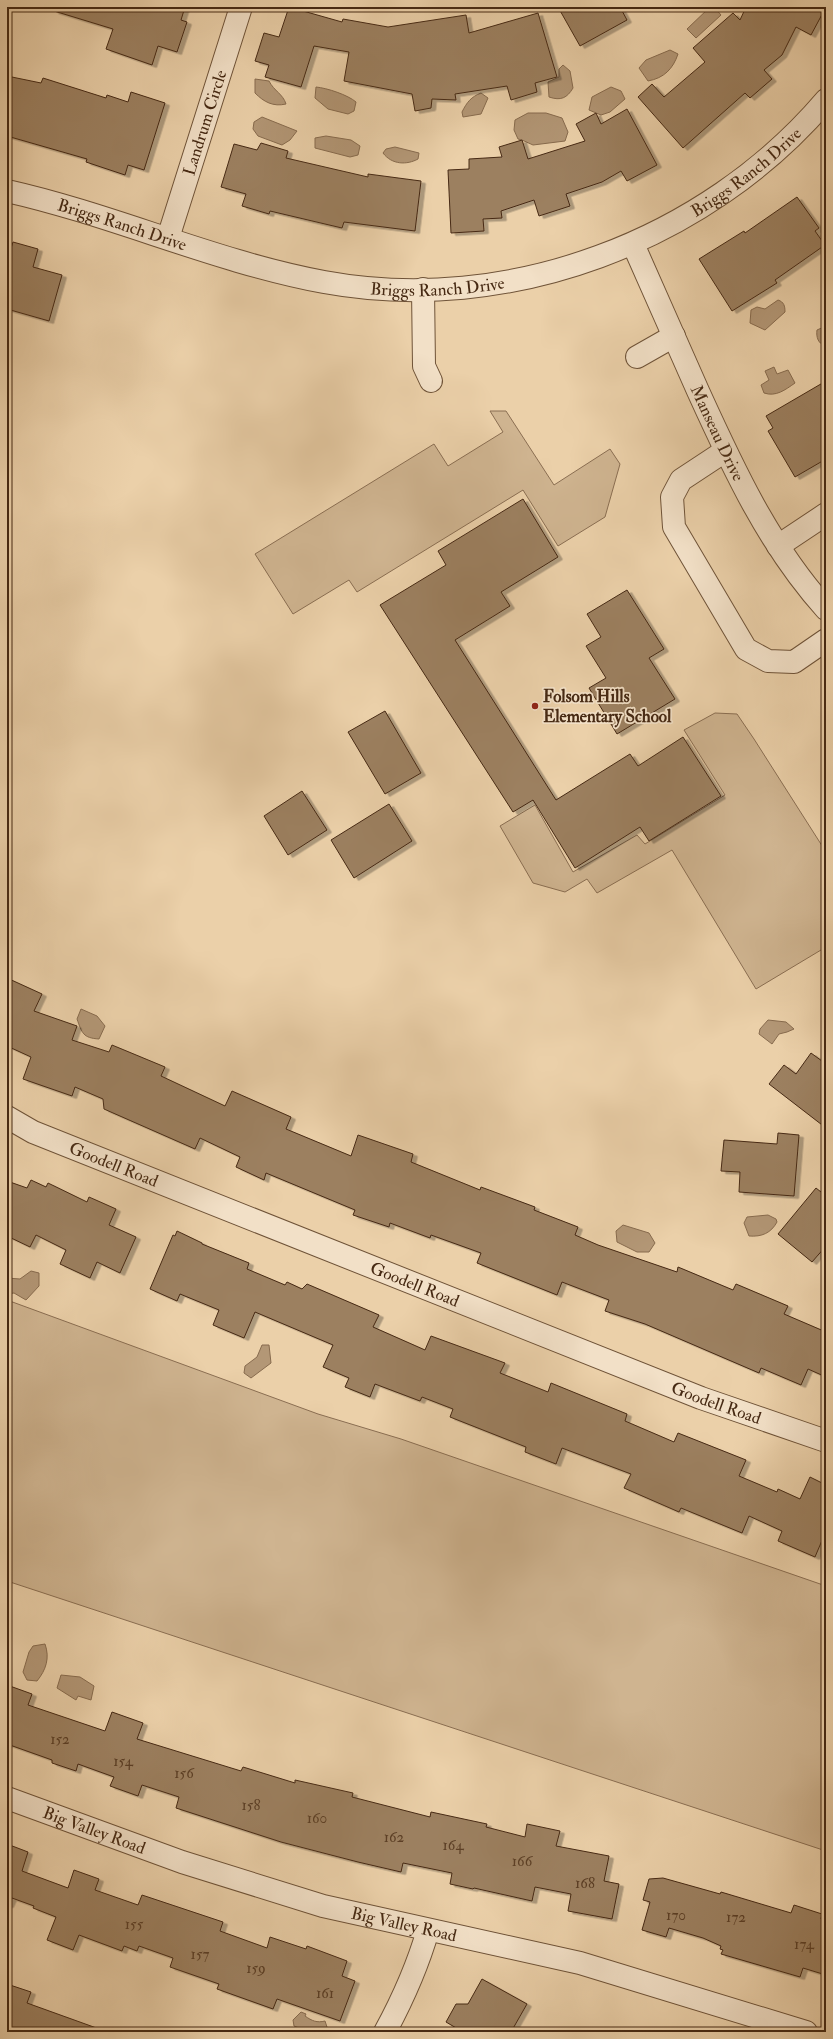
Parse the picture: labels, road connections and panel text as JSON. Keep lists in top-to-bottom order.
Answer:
{
  "streets": {
    "street": [
      "Landrum Circle",
      "Briggs Ranch Drive",
      "Manseau Drive",
      "Goodell Road",
      "Big Valley Road"
    ]
  },
  "crossings": [
    ["Landrum Circle", "Briggs Ranch Drive"],
    ["Briggs Ranch Drive", "Manseau Drive"]
  ],
  "places": ["Folsom Hills Elementary School"],
  "house_numbers": [
    "152",
    "154",
    "156",
    "158",
    "160",
    "162",
    "164",
    "166",
    "168",
    "170",
    "172",
    "155",
    "174",
    "157",
    "159",
    "161"
  ]
}
